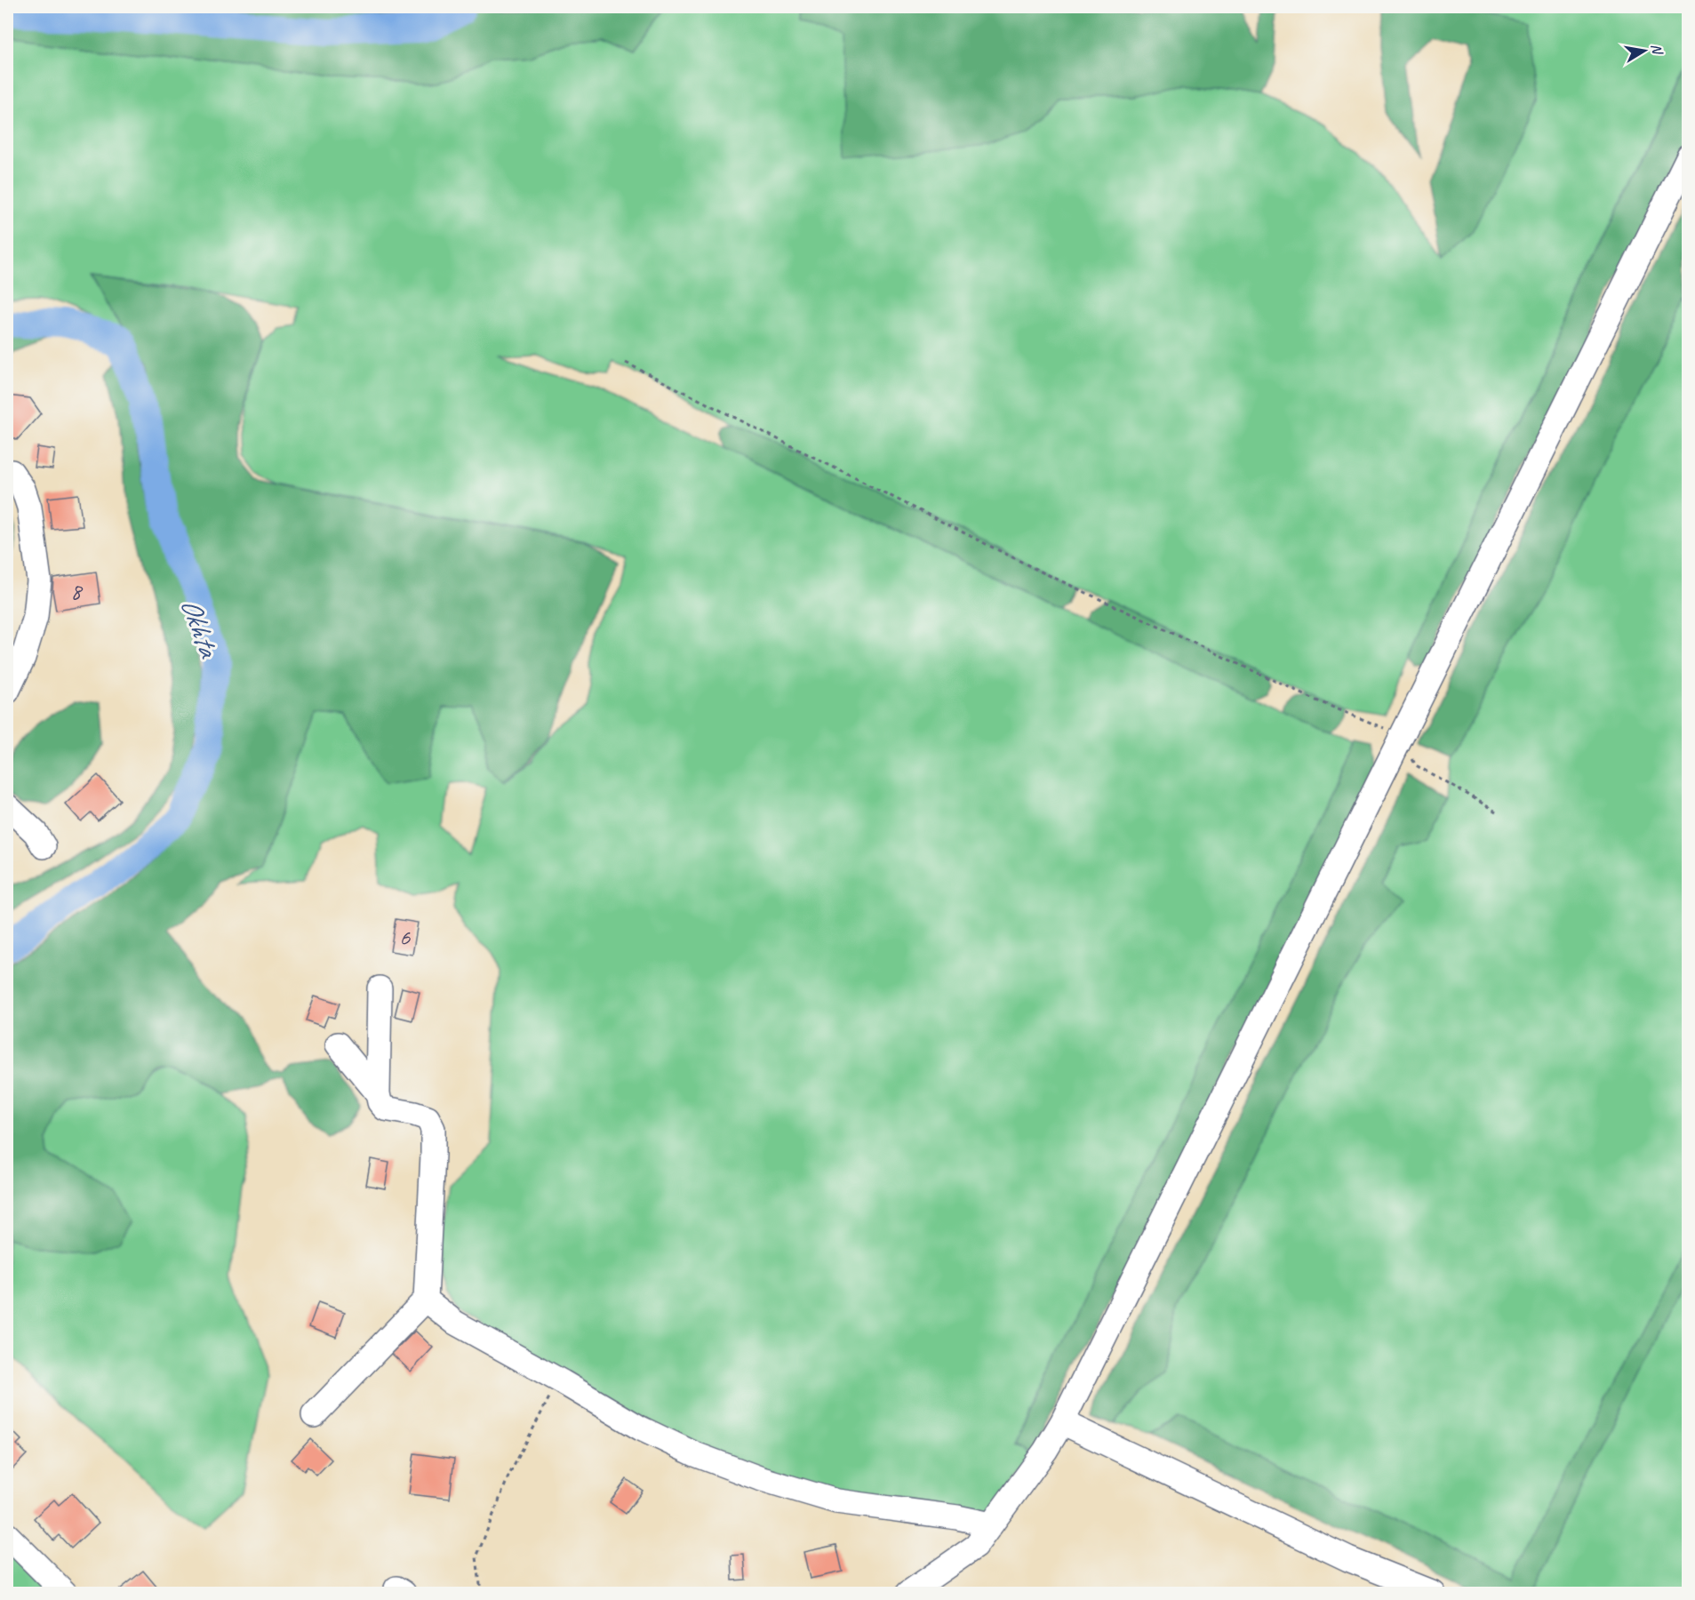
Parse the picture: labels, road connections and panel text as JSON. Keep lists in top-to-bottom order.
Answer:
{
  "water": ["Okhta"],
  "house_numbers": ["8", "6"],
  "north": "right"
}
